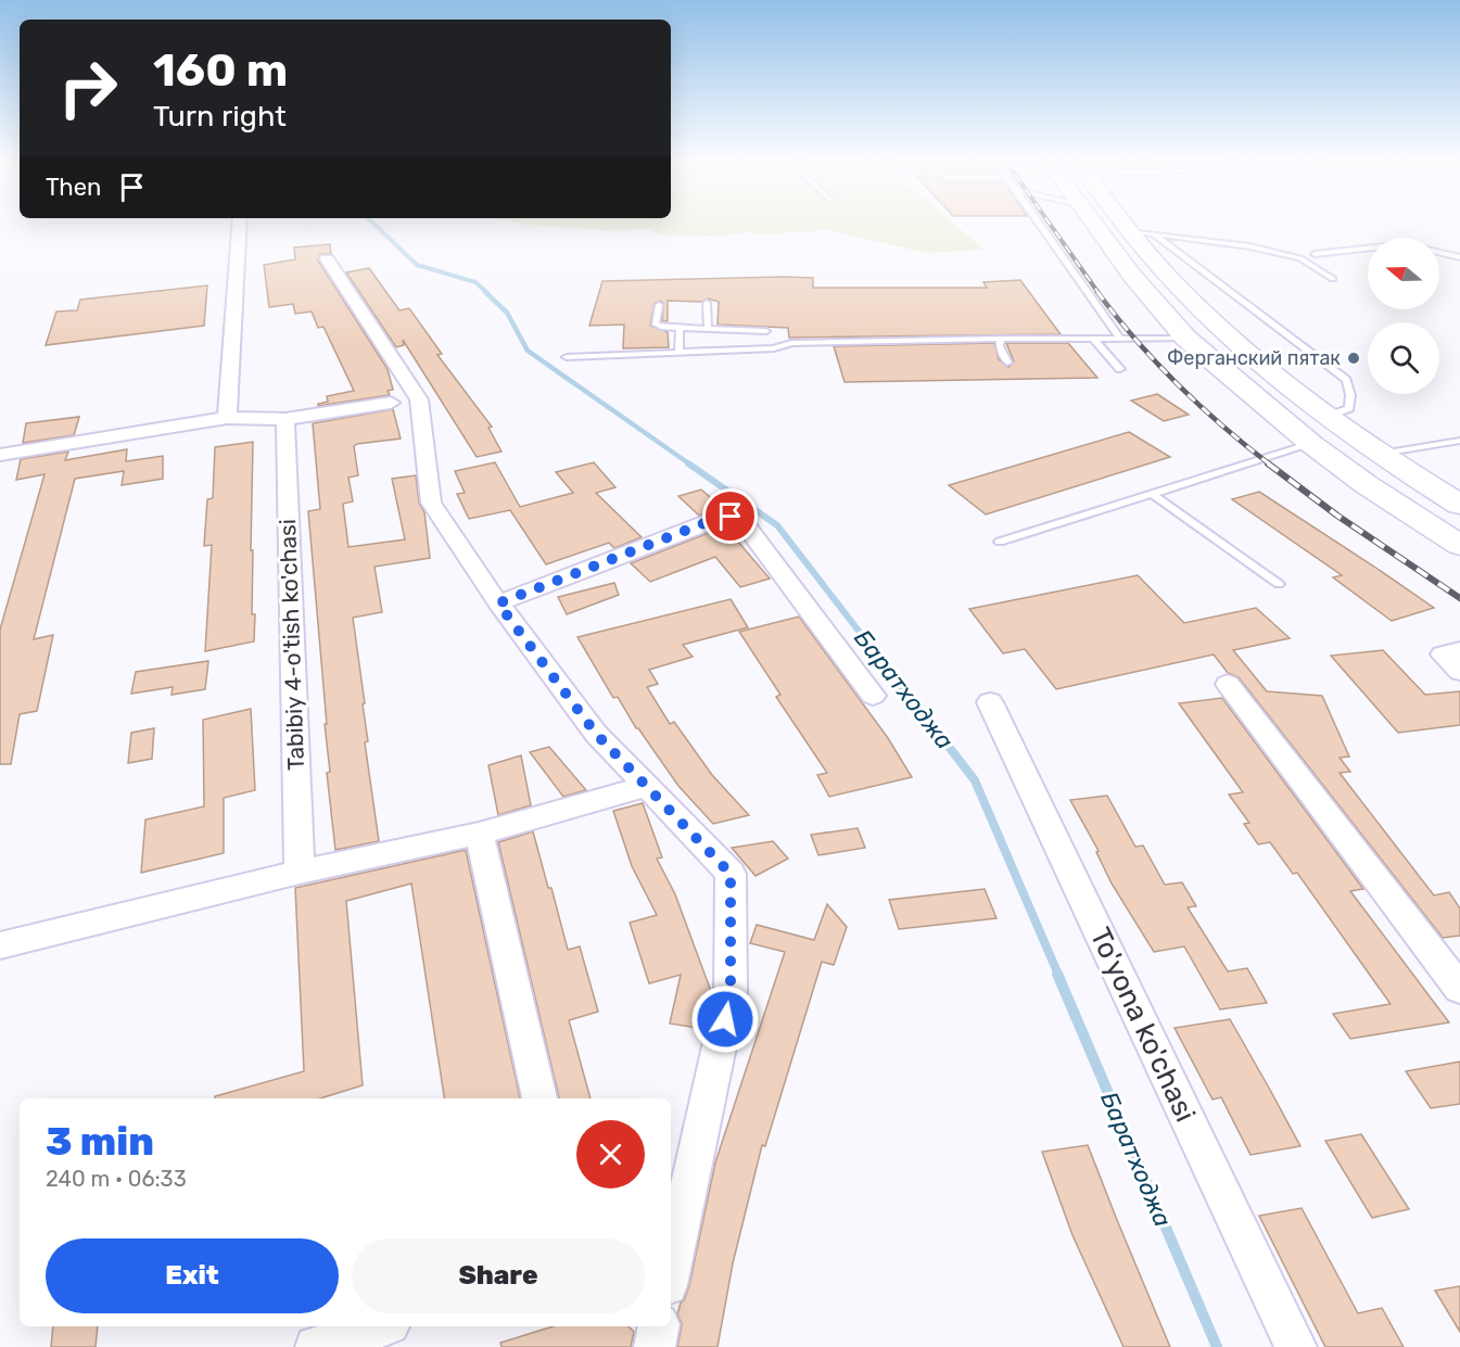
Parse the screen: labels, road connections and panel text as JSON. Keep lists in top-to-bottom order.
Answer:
{
  "streets": {
    "street": ["Tabibiy 4-o'tish ko'chasi", "To'yona ko'chasi"]
  },
  "water": ["Баратходжа"],
  "places": ["Ферганский пятак"],
  "north": "left",
  "page": {
    "turn": ["160 m", "Turn right"],
    "then": "Then",
    "heading": ["3 min", "240 m · 06:33"],
    "buttons": ["Exit", "Share"]
  }
}
